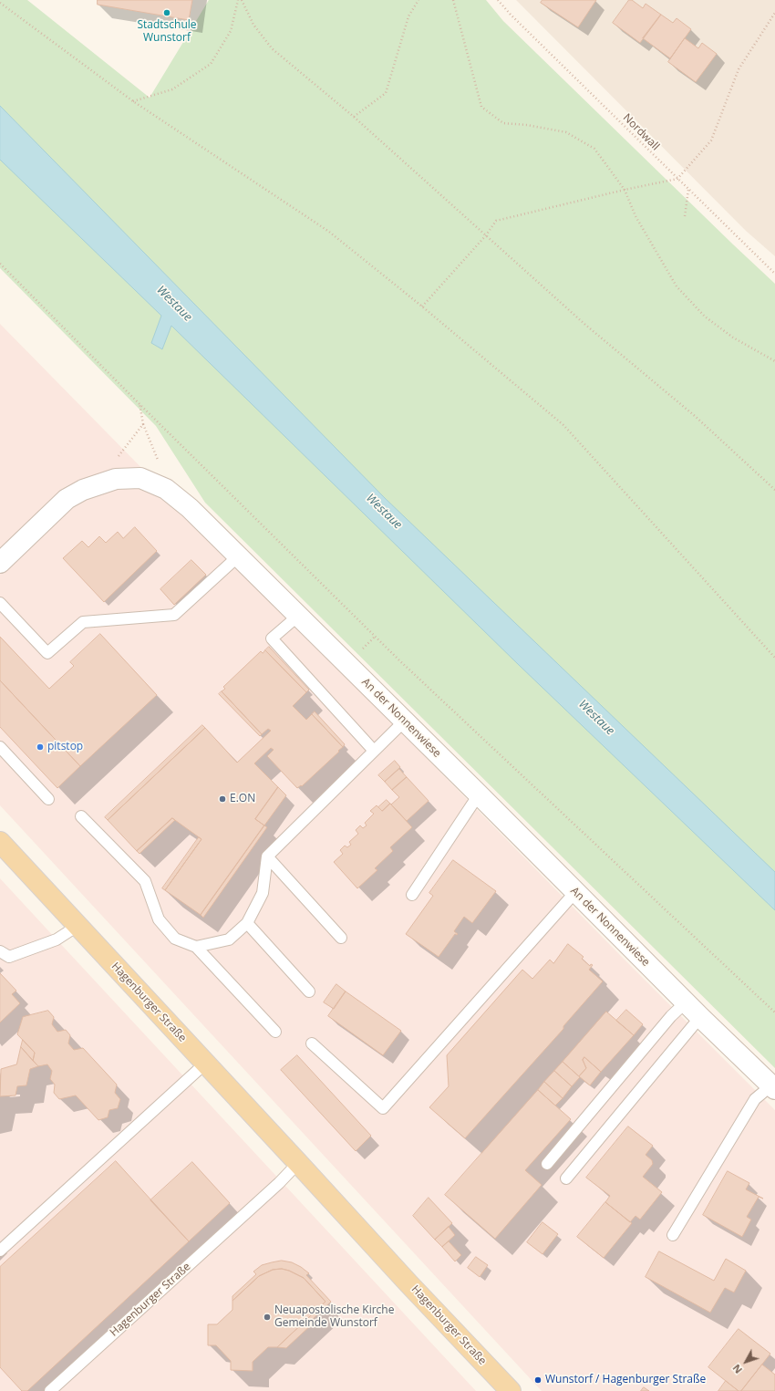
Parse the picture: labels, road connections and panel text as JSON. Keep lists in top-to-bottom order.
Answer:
{
  "streets": {
    "main road": ["Hagenburger Straße"],
    "street": ["An der Nonnenwiese"],
    "path": ["Nordwall"]
  },
  "water": ["Westaue"],
  "places": [
    "Stadtschule Wunstorf",
    "pitstop",
    "E.ON",
    "Neuapostolische Kirche Gemeinde Wunstorf",
    "Wunstorf / Hagenburger Straße"
  ],
  "north": "bottom left"
}
